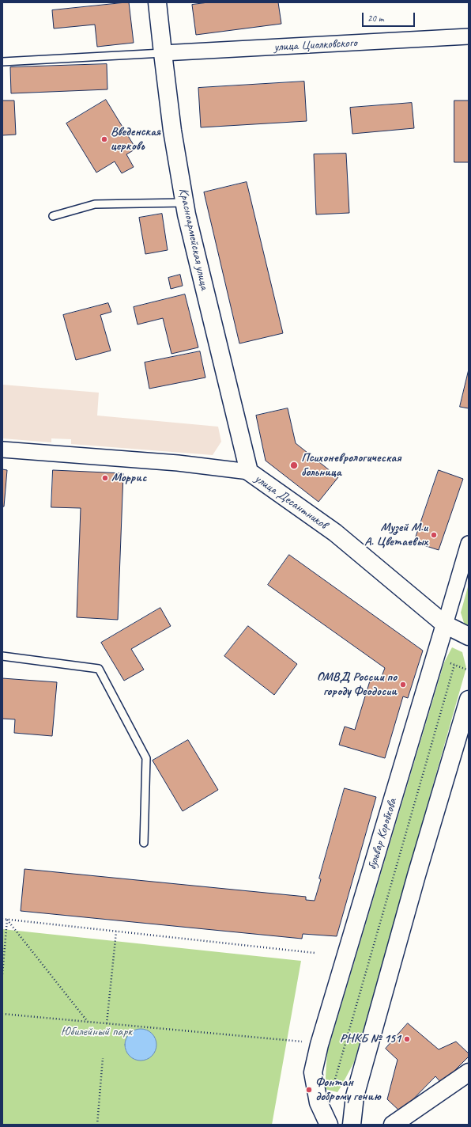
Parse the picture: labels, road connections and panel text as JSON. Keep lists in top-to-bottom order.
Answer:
{
  "streets": {
    "main road": ["Красноармейская улица", "улица Десантников", "бульвар Коробкова"],
    "street": ["улица Циолковского"]
  },
  "crossings": [
    ["улица Циолковского", "Красноармейская улица"],
    ["Красноармейская улица", "улица Десантников"],
    ["улица Десантников", "бульвар Коробкова"]
  ],
  "parks": ["Юбилейный парк"],
  "places": [
    "Введенская церковь",
    "Психоневрологическая больница",
    "Моррис",
    "Музей М.и А. Цветаевых",
    "ОМВД России по городу Феодосии",
    "РНКБ № 151",
    "Фонтан доброму гению"
  ],
  "scale_bar": "20 m"
}
